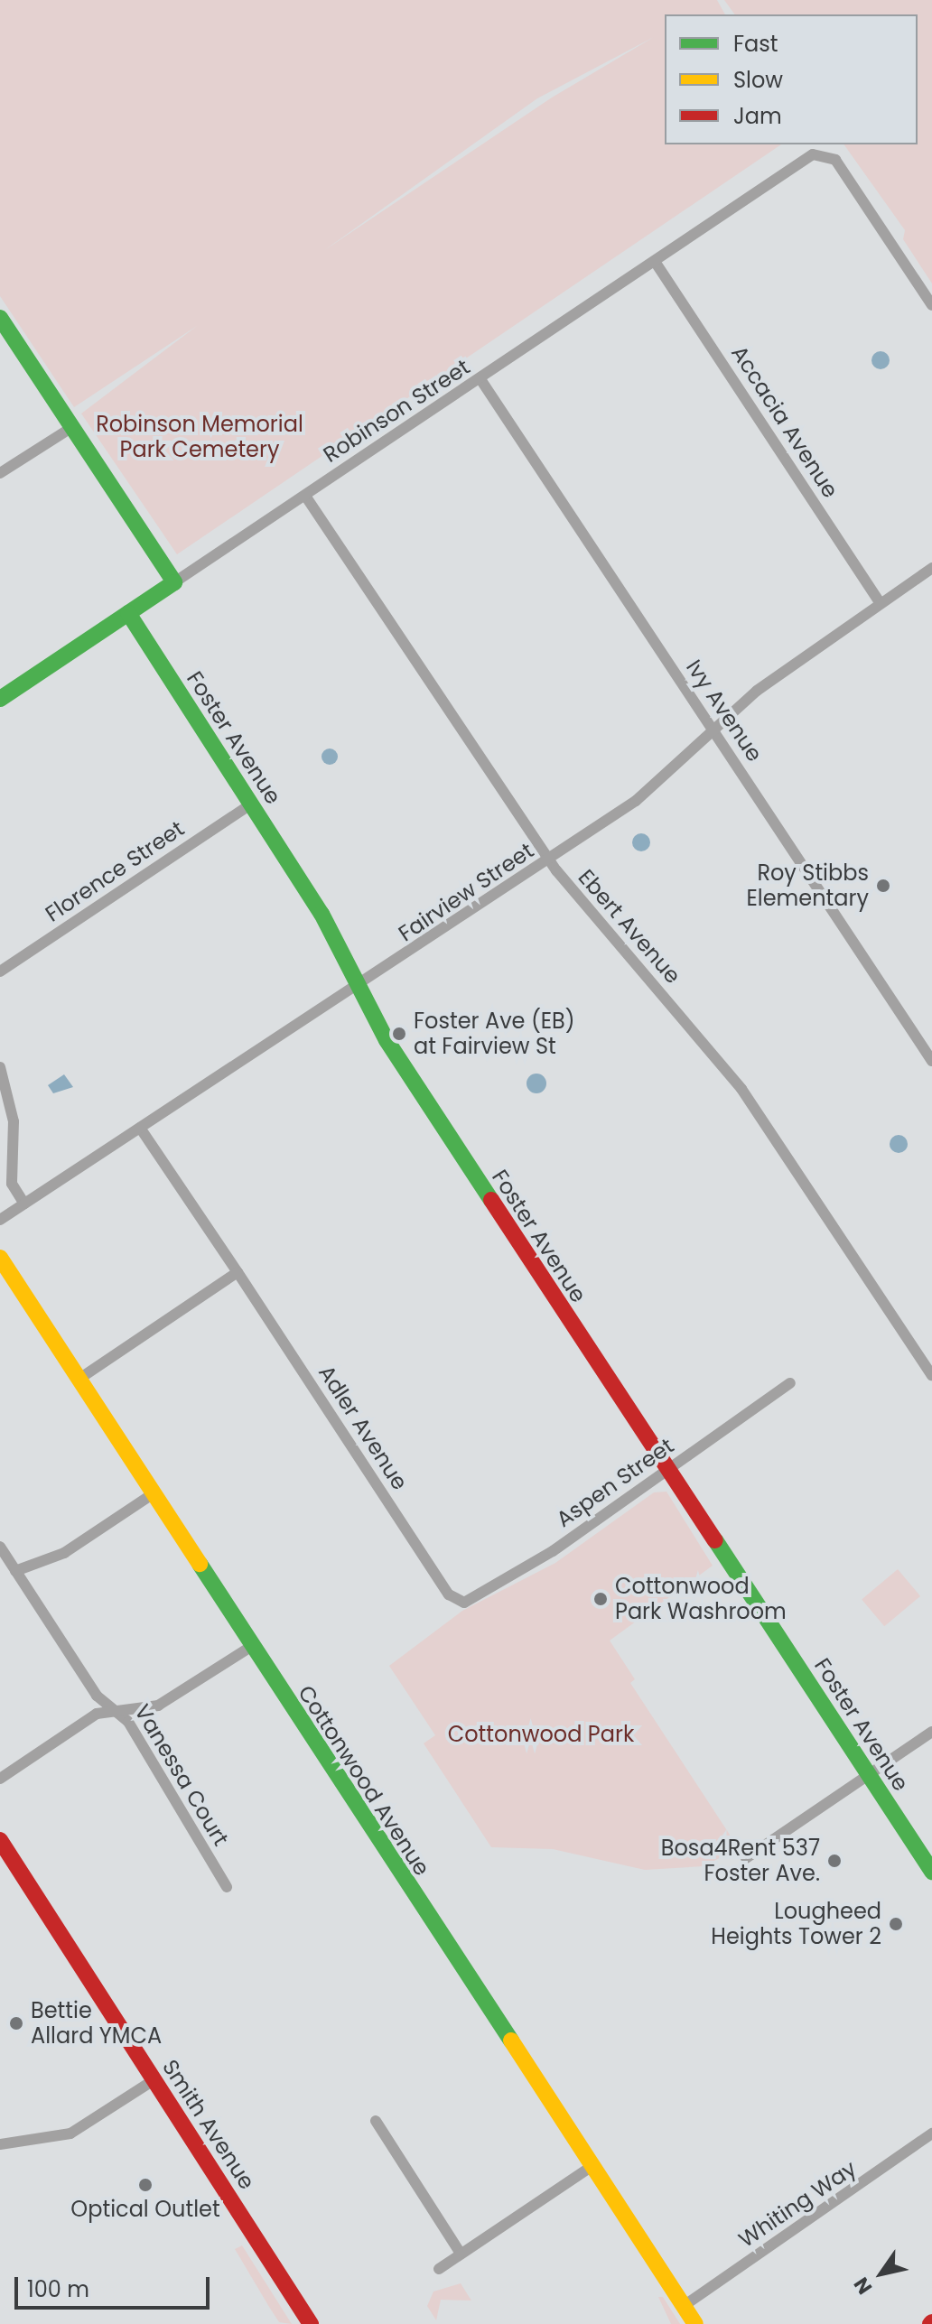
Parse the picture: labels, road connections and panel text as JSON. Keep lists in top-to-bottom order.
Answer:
{
  "streets": {
    "street": [
      "Robinson Street",
      "Accacia Avenue",
      "Ivy Avenue",
      "Foster Avenue",
      "Florence Street",
      "Fairview Street",
      "Ebert Avenue",
      "Adler Avenue",
      "Aspen Street",
      "Vanessa Court",
      "Cottonwood Avenue",
      "Smith Avenue",
      "Whiting Way"
    ]
  },
  "crossings": [
    ["Robinson Street", "Accacia Avenue"],
    ["Robinson Street", "Ivy Avenue"],
    ["Robinson Street", "Foster Avenue"],
    ["Robinson Street", "Ebert Avenue"],
    ["Accacia Avenue", "Fairview Street"],
    ["Ivy Avenue", "Fairview Street"],
    ["Foster Avenue", "Florence Street"],
    ["Foster Avenue", "Fairview Street"],
    ["Foster Avenue", "Aspen Street"],
    ["Fairview Street", "Ebert Avenue"],
    ["Fairview Street", "Adler Avenue"],
    ["Adler Avenue", "Aspen Street"],
    ["Cottonwood Avenue", "Whiting Way"]
  ],
  "parks": ["Robinson Memorial Park Cemetery", "Cottonwood Park"],
  "places": [
    "Roy Stibbs Elementary",
    "Foster Ave (EB) at Fairview St",
    "Cottonwood Park Washroom",
    "Bosa4Rent 537 Foster Ave.",
    "Lougheed Heights Tower 2",
    "Bettie Allard YMCA",
    "Optical Outlet"
  ],
  "legend": ["Fast", "Slow", "Jam"],
  "scale_bar": "100 m",
  "north": "bottom left"
}
